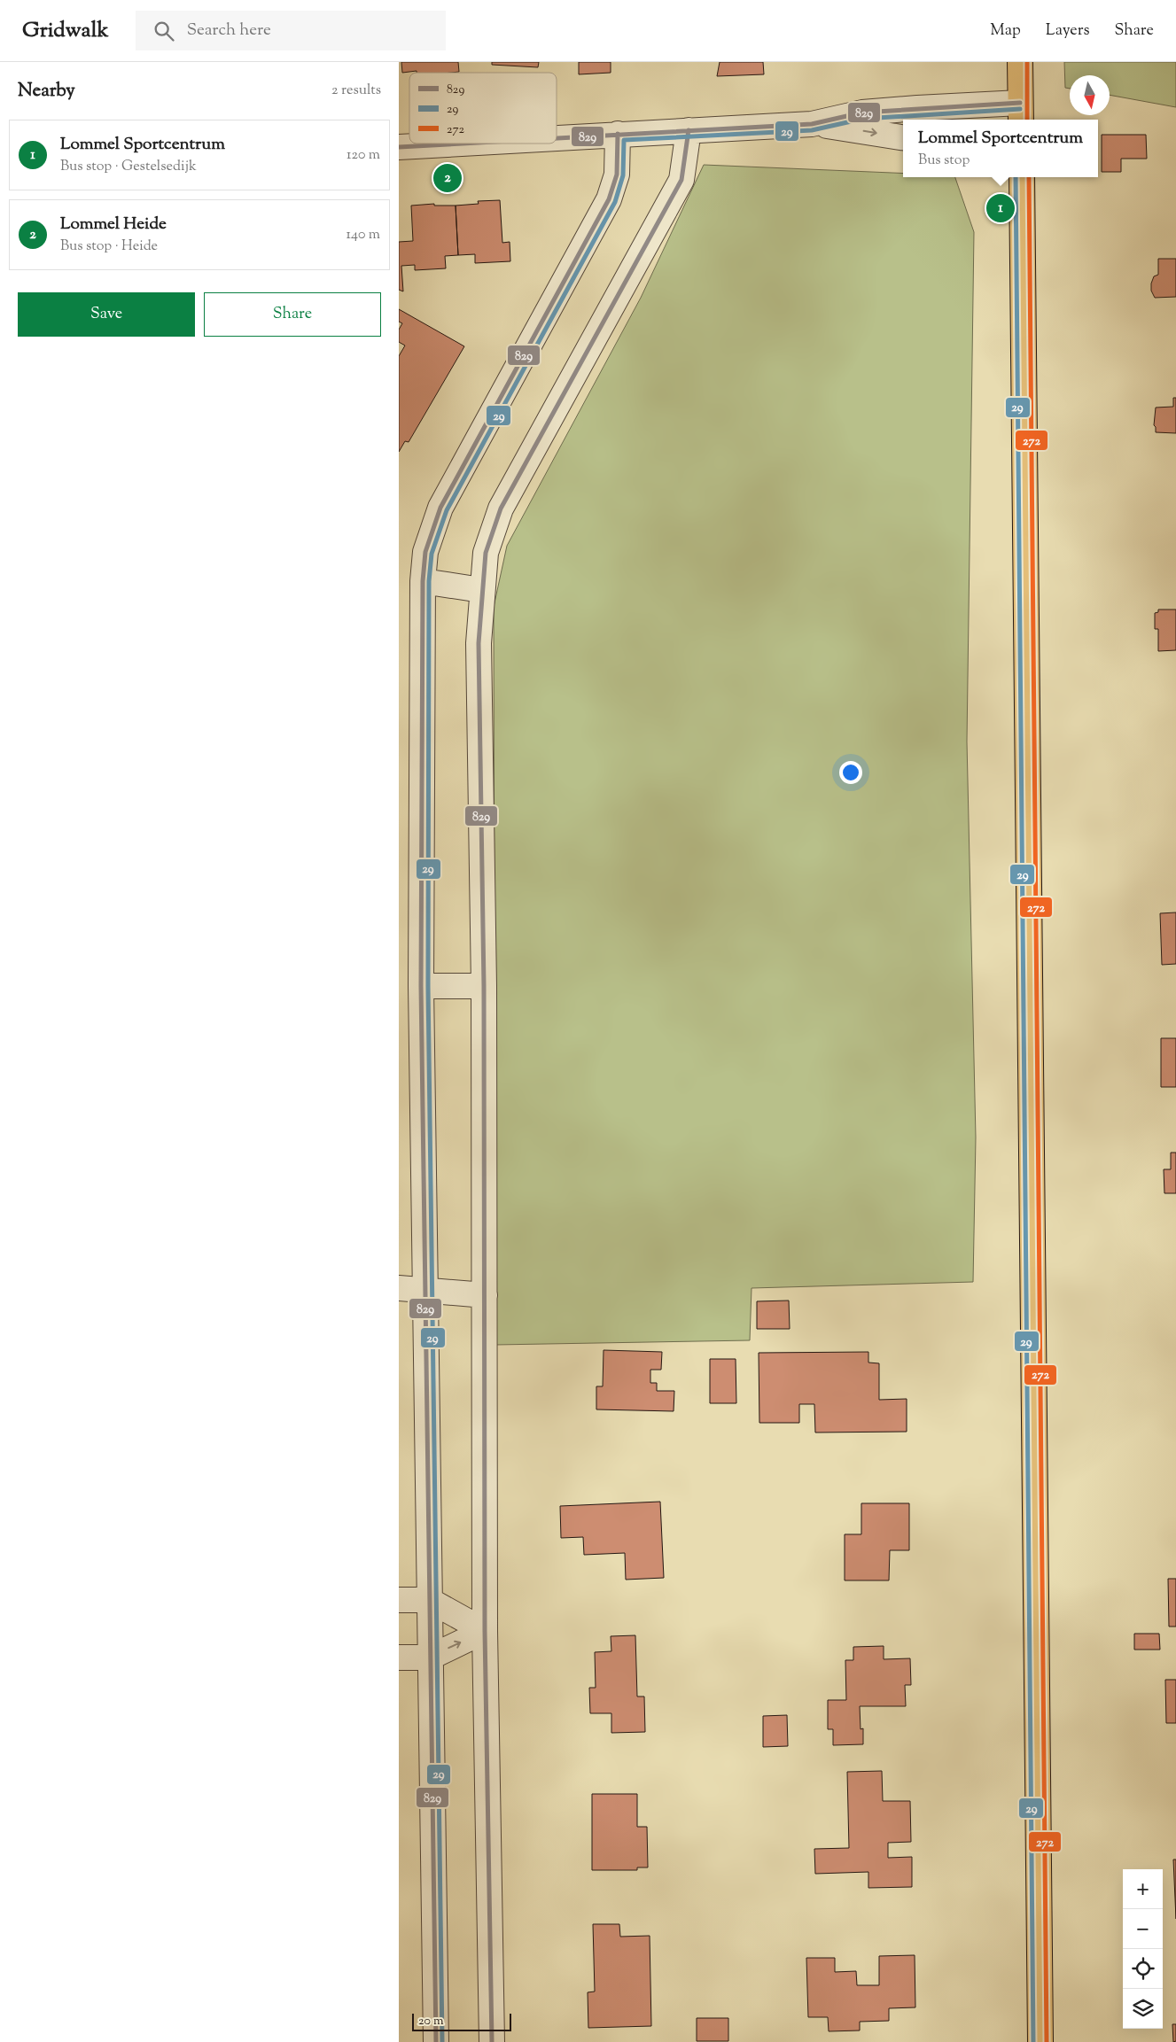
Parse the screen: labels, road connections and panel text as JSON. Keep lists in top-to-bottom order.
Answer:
{
  "lines": ["transit line 272", "transit line 829", "transit line 29"],
  "legend": ["829", "29", "272"],
  "scale_bar": "20 m",
  "north": "bottom",
  "page": {
    "header": "Gridwalk",
    "search": "Search here",
    "nav": ["Map", "Layers", "Share"],
    "heading": ["Nearby", "2 results"],
    "list": [
      {
        "mark": "1",
        "name": "Lommel Sportcentrum",
        "note": "Bus stop · Gestelsedijk",
        "value": "120 m"
      },
      {
        "mark": "2",
        "name": "Lommel Heide",
        "note": "Bus stop · Heide",
        "value": "140 m"
      }
    ],
    "popup": ["Lommel Sportcentrum", "Bus stop"],
    "pins": ["2", "1"],
    "buttons": ["Save", "Share"],
    "map_buttons": ["+", "−"],
    "scale": "20 m"
  }
}
